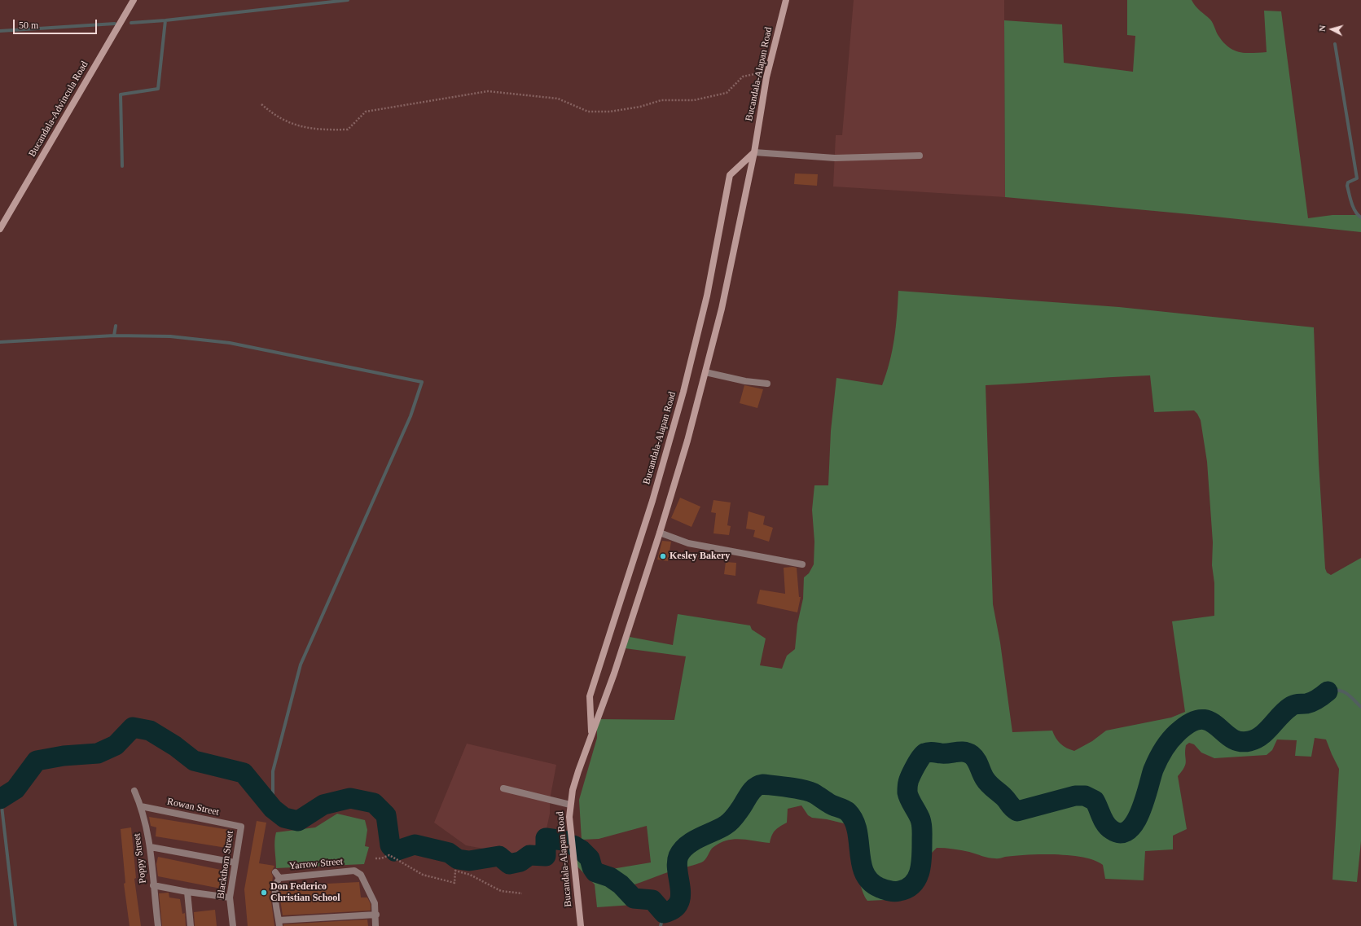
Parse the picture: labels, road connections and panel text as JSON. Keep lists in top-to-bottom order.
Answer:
{
  "streets": {
    "main road": ["Bucandala-Alapan Road", "Bucandala-Advincula Road"],
    "street": [
      "Rowan Street",
      "Poppy Street",
      "Yarrow Street",
      "Blackthorn Street"
    ]
  },
  "crossings": [
    ["Rowan Street", "Poppy Street"],
    ["Rowan Street", "Blackthorn Street"]
  ],
  "places": ["Kesley Bakery", "Don Federico Christian School"],
  "scale_bar": "50 m",
  "north": "left"
}
